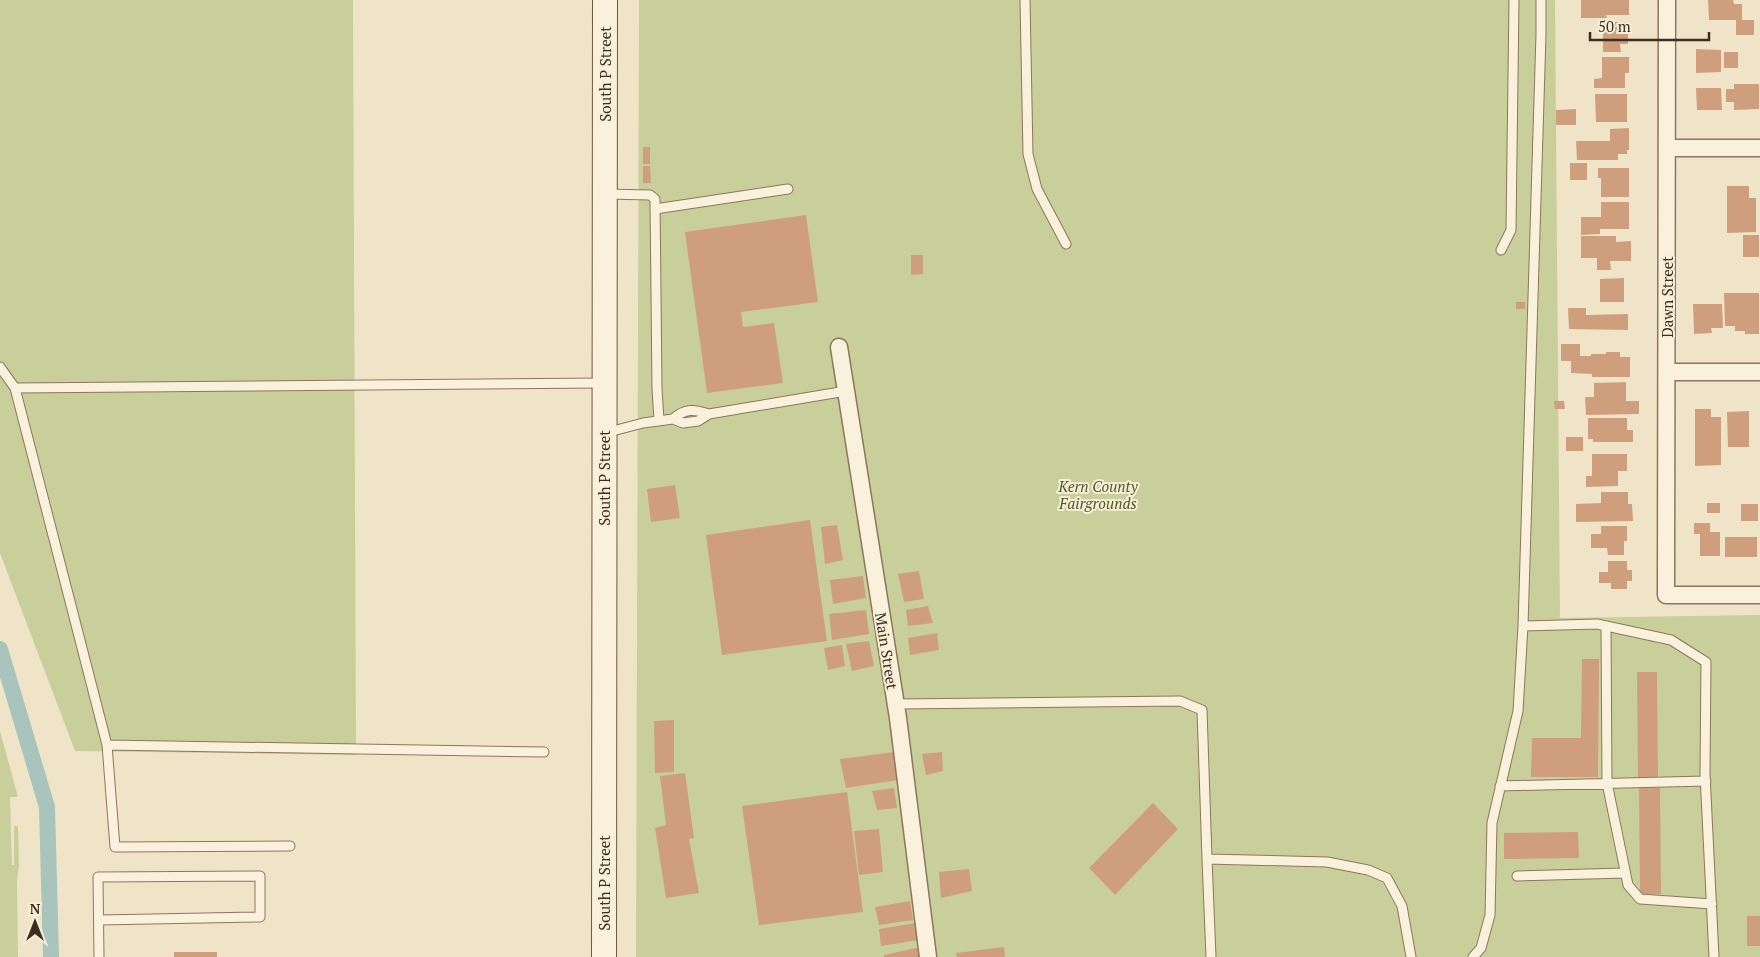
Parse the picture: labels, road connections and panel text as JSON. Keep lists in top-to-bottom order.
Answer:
{
  "streets": {
    "street": ["South P Street", "Dawn Street", "Main Street"]
  },
  "parks": ["Kern County Fairgrounds"],
  "scale_bar": "50 m",
  "north": "top"
}
